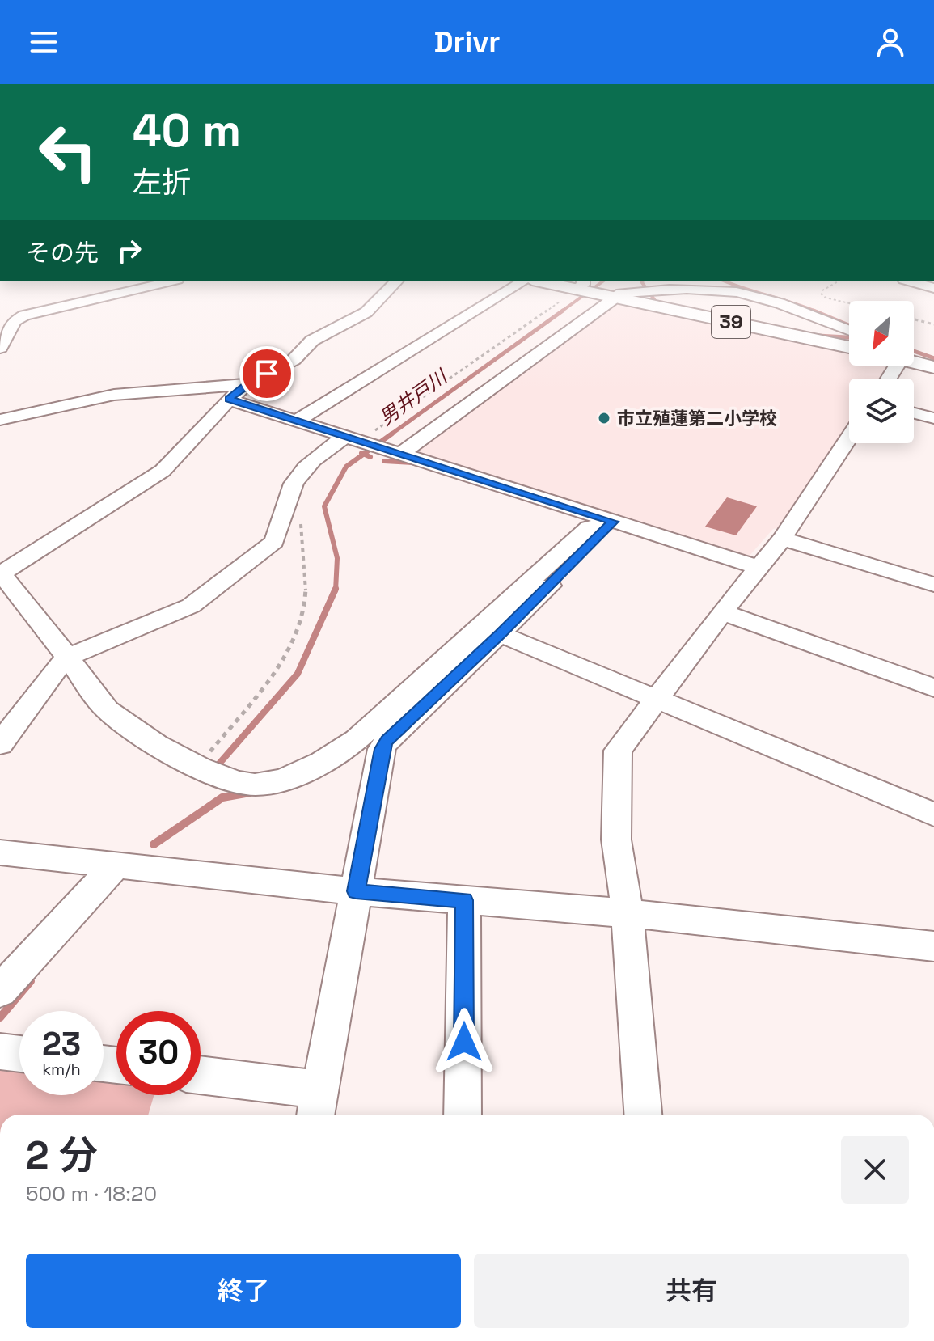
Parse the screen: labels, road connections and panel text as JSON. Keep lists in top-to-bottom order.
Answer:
{
  "streets": {
    "main road": ["39"]
  },
  "water": ["男井戸川"],
  "places": ["市立殖蓮第二小学校"],
  "north": "bottom left",
  "page": {
    "header": "Drivr",
    "turn": ["40 m", "左折"],
    "then": "その先",
    "speed": "23 km/h",
    "limit": "30",
    "heading": ["2 分", "500 m · 18:20"],
    "buttons": ["終了", "共有"]
  }
}
